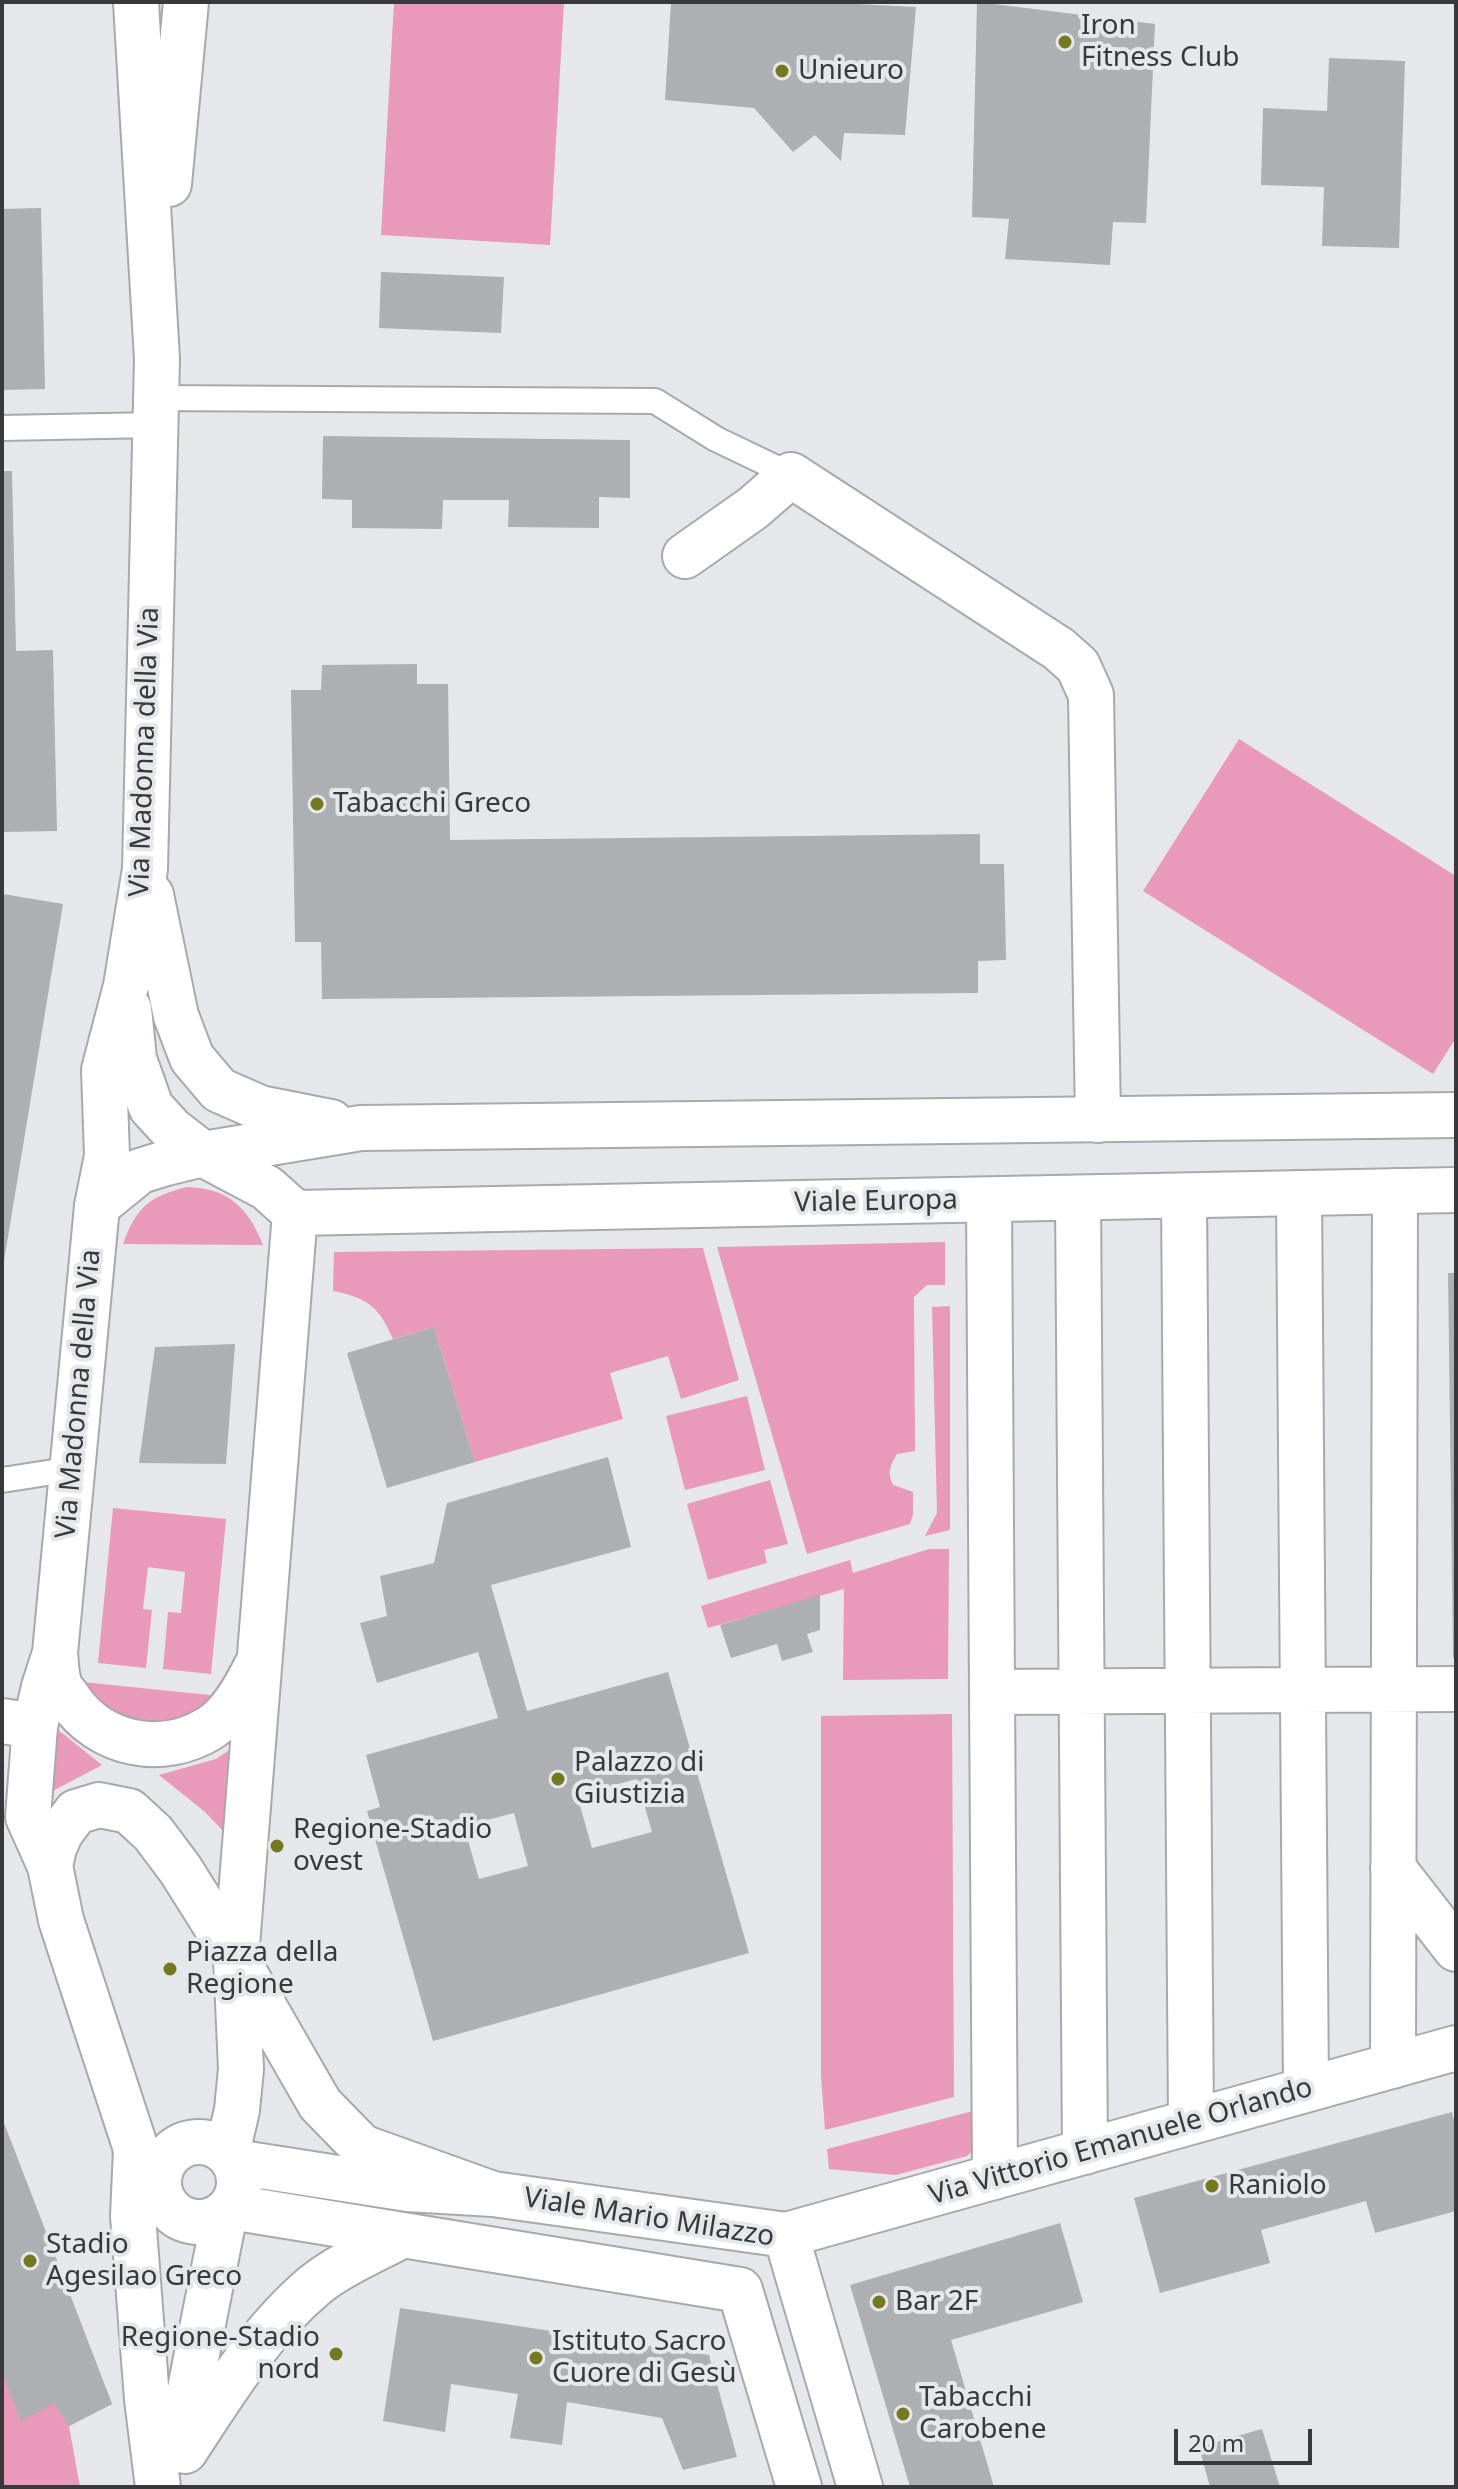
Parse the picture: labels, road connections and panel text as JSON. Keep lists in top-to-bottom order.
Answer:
{
  "streets": {
    "street": [
      "Via Madonna della Via",
      "Viale Europa",
      "Via Vittorio Emanuele Orlando",
      "Viale Mario Milazzo"
    ]
  },
  "crossings": [
    ["Via Vittorio Emanuele Orlando", "Viale Mario Milazzo"]
  ],
  "places": [
    "Iron Fitness Club",
    "Unieuro",
    "Tabacchi Greco",
    "Palazzo di Giustizia",
    "Regione-Stadio ovest",
    "Piazza della Regione",
    "Raniolo",
    "Stadio Agesilao Greco",
    "Bar 2F",
    "Regione-Stadio nord",
    "Istituto Sacro Cuore di Gesù",
    "Tabacchi Carobene"
  ],
  "scale_bar": "20 m"
}
